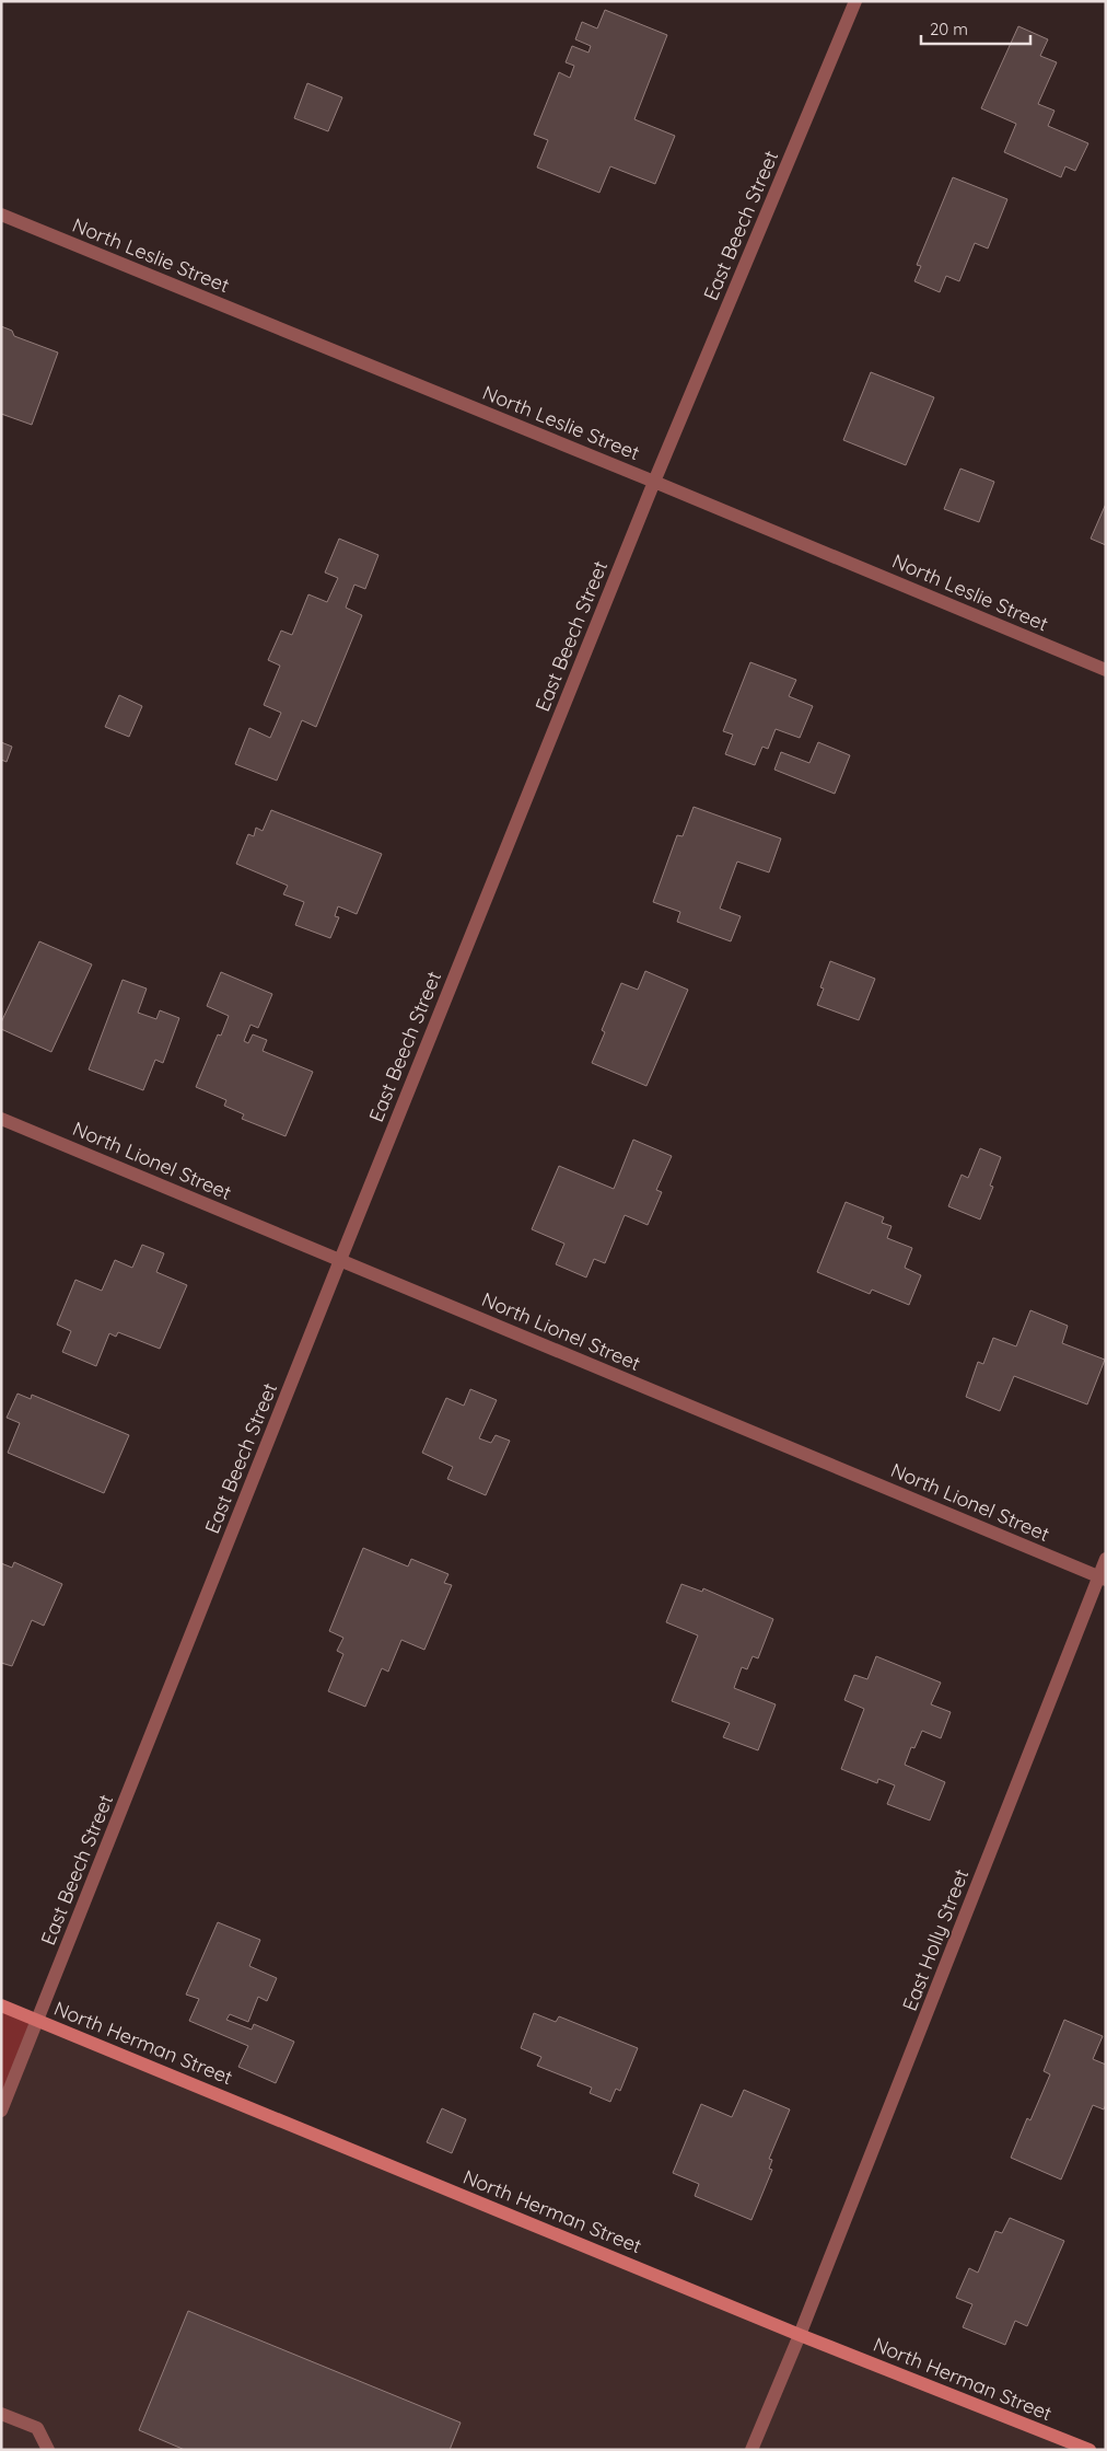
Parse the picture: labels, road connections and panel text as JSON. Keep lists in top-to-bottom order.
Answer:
{
  "streets": {
    "main road": ["North Herman Street"],
    "street": [
      "East Beech Street",
      "North Leslie Street",
      "North Lionel Street",
      "East Holly Street"
    ]
  },
  "crossings": [
    ["East Beech Street", "North Leslie Street"],
    ["East Beech Street", "North Lionel Street"],
    ["East Beech Street", "North Herman Street"],
    ["North Lionel Street", "East Holly Street"],
    ["East Holly Street", "North Herman Street"]
  ],
  "scale_bar": "20 m"
}
